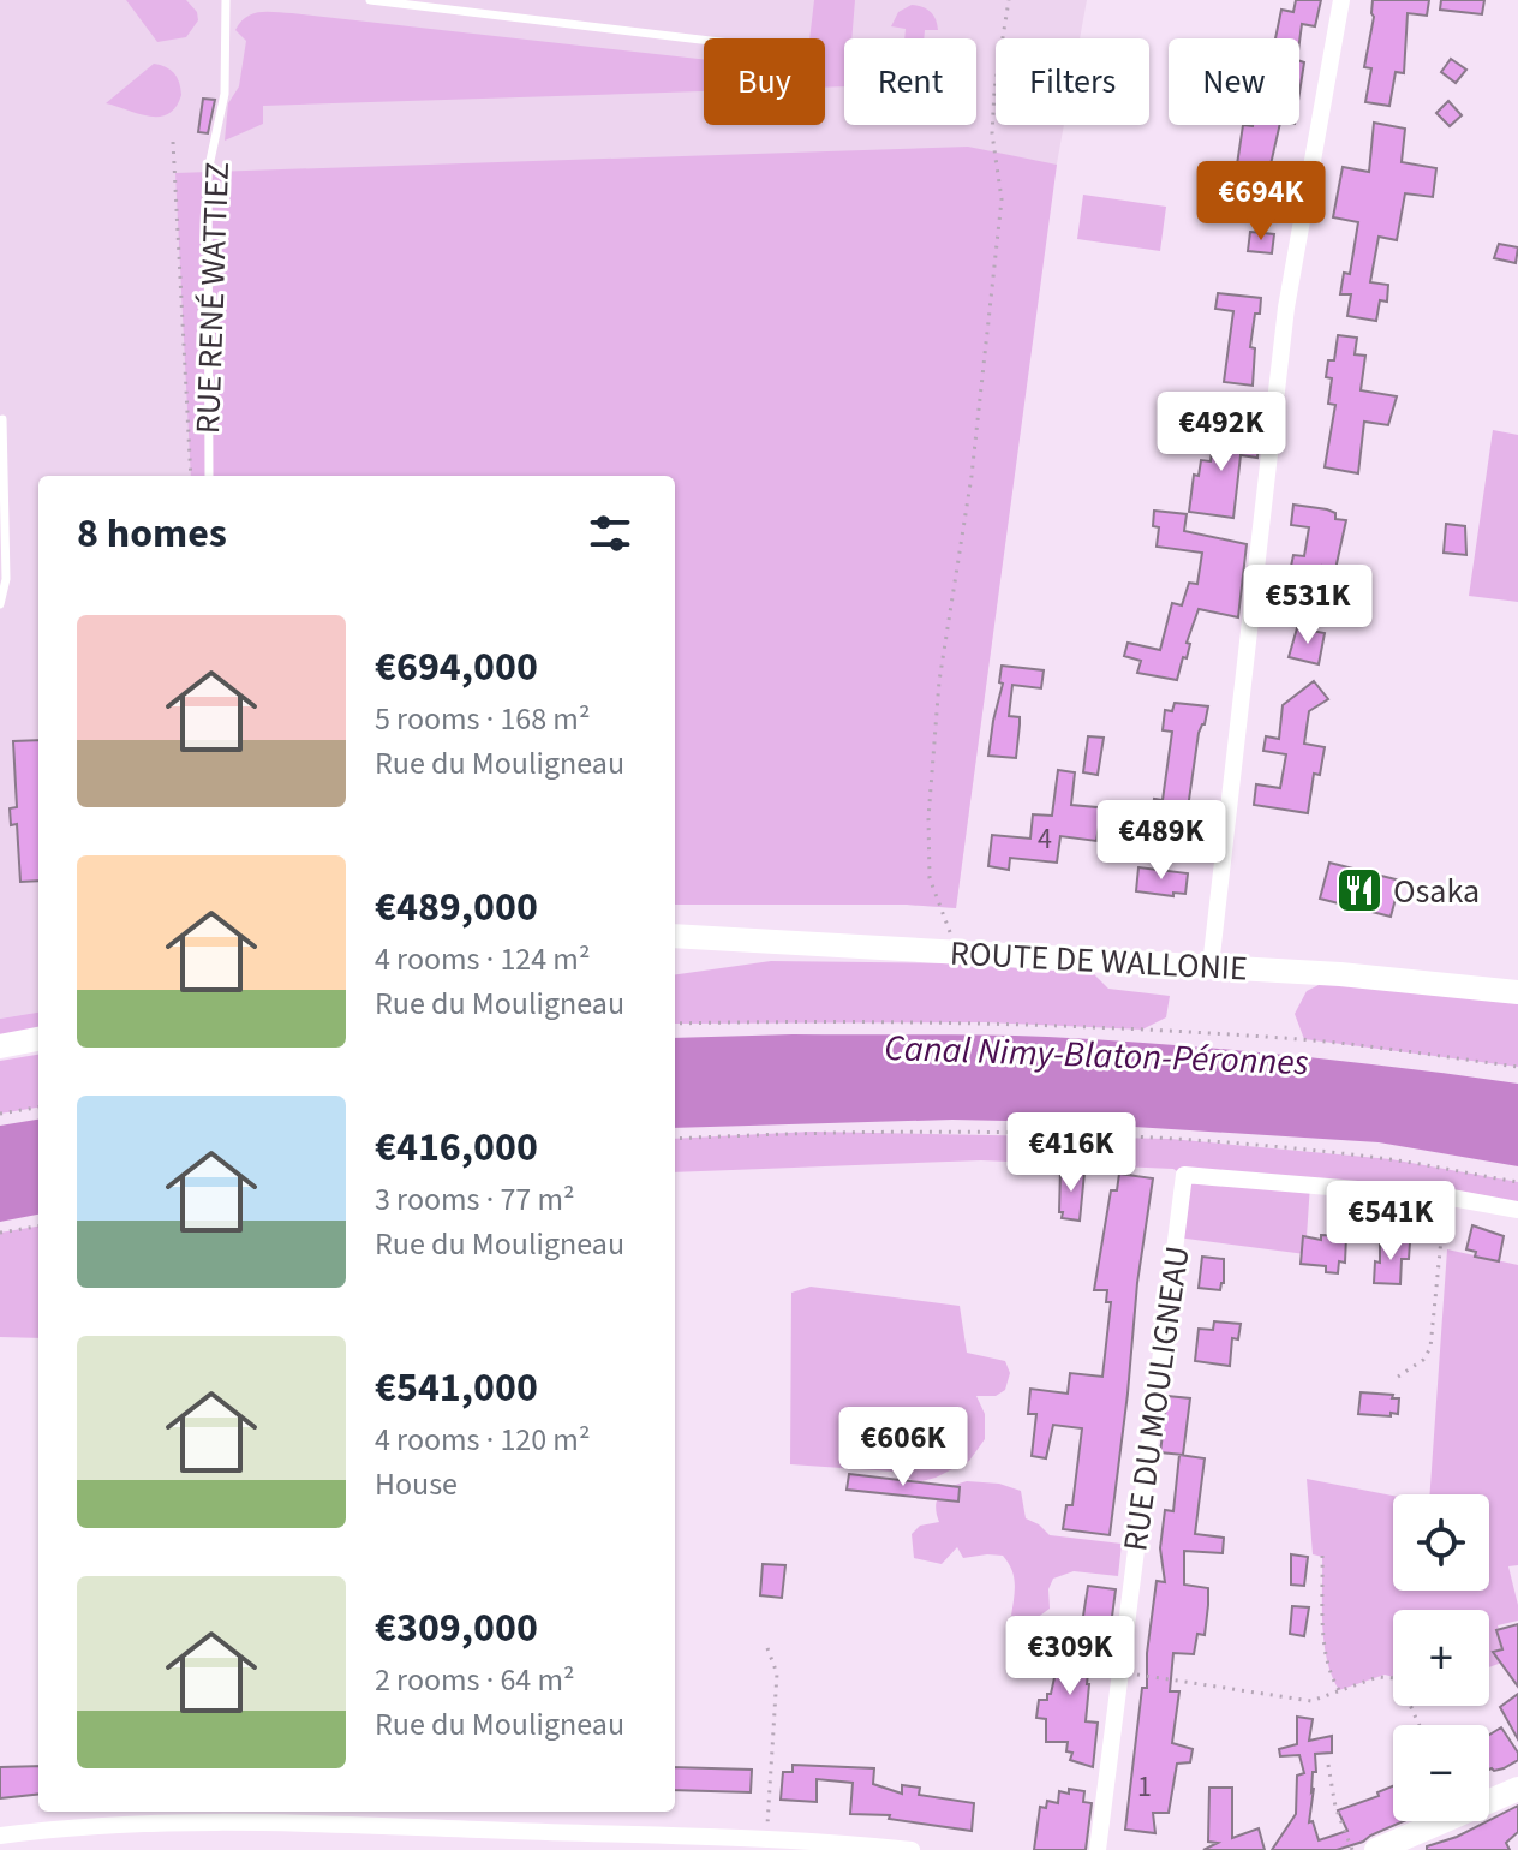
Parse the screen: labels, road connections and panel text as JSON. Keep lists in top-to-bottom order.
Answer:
{
  "streets": {
    "main road": ["ROUTE DE WALLONIE"],
    "street": ["RUE DU MOULIGNEAU"],
    "lane": ["RUE RENÉ WATTIEZ"]
  },
  "water": ["Canal Nimy-Blaton-Péronnes"],
  "places": {
    "restaurant": ["Osaka"]
  },
  "house_numbers": ["4", "1"],
  "page": {
    "chip": [
      "Buy",
      "Rent",
      "Filters",
      "New"
    ],
    "price": [
      "€694K",
      "€492K",
      "€531K",
      "€489K",
      "€416K",
      "€541K",
      "€606K",
      "€309K"
    ],
    "heading": "8 homes",
    "list": [
      {
        "name": "€694,000",
        "note": "5 rooms · 168 m² · Rue du Mouligneau"
      },
      {
        "name": "€489,000",
        "note": "4 rooms · 124 m² · Rue du Mouligneau"
      },
      {
        "name": "€416,000",
        "note": "3 rooms · 77 m² · Rue du Mouligneau"
      },
      {
        "name": "€541,000",
        "note": "4 rooms · 120 m² · House"
      },
      {
        "name": "€309,000",
        "note": "2 rooms · 64 m² · Rue du Mouligneau"
      }
    ],
    "map_buttons": ["+", "−"]
  }
}
